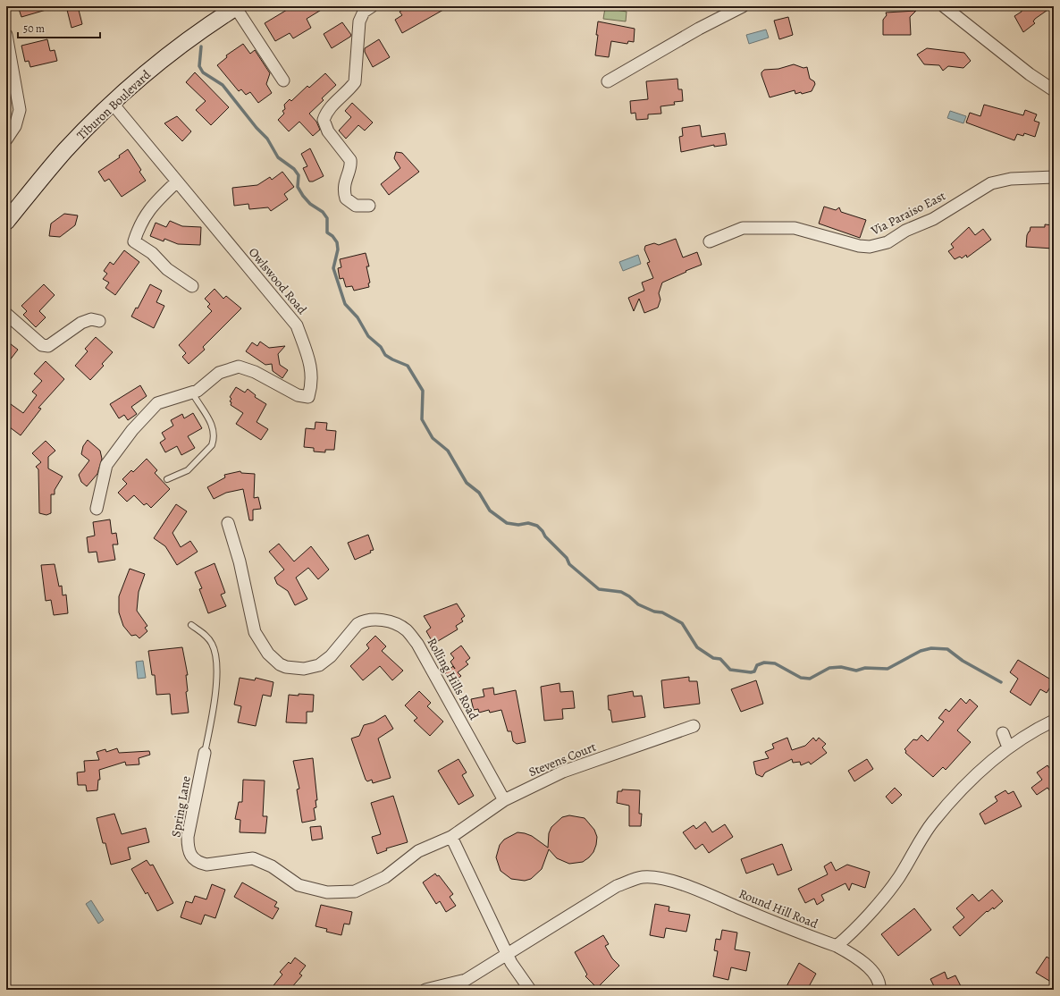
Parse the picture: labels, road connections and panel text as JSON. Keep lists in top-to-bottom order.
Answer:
{
  "streets": {
    "main road": ["Tiburon Boulevard"],
    "street": [
      "Via Paraiso East",
      "Owlswood Road",
      "Rolling Hills Road",
      "Stevens Court",
      "Spring Lane",
      "Round Hill Road"
    ]
  },
  "crossings": [
    ["Tiburon Boulevard", "Owlswood Road"],
    ["Rolling Hills Road", "Stevens Court"],
    ["Stevens Court", "Spring Lane"]
  ],
  "scale_bar": "50 m"
}
